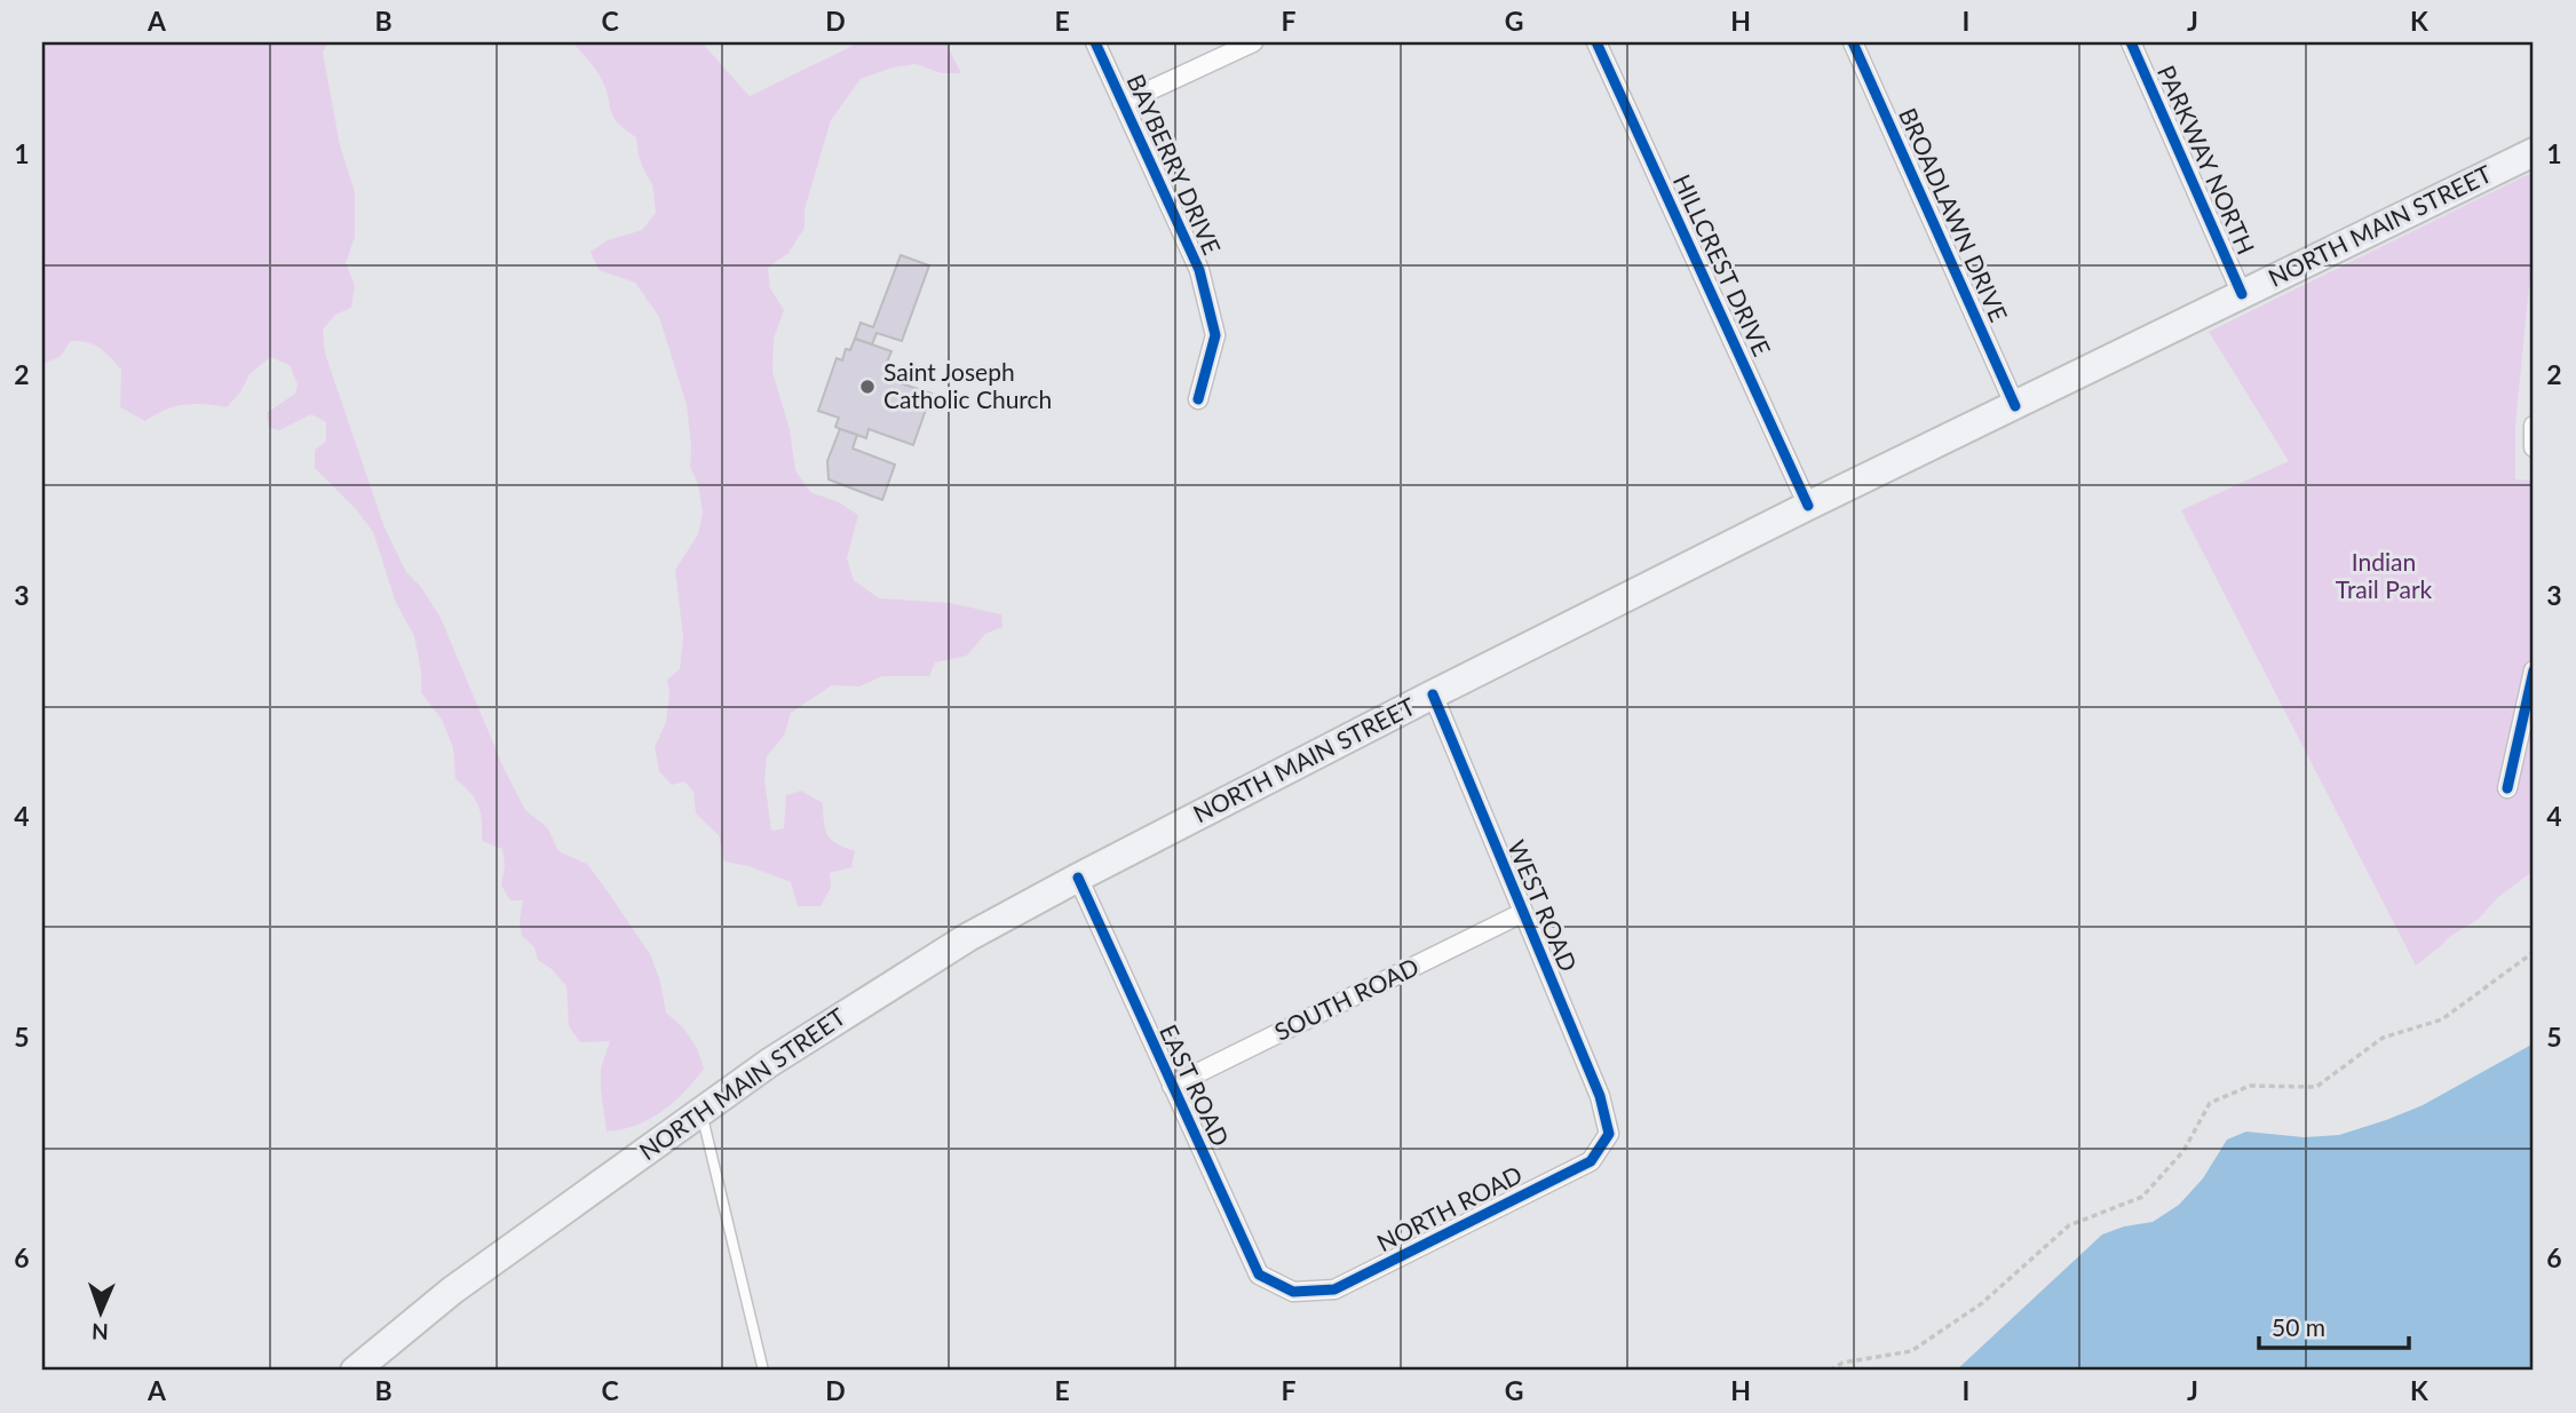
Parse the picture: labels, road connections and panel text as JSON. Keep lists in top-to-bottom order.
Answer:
{
  "streets": {
    "main road": ["NORTH MAIN STREET"],
    "street": [
      "PARKWAY NORTH",
      "BAYBERRY DRIVE",
      "BROADLAWN DRIVE",
      "HILLCREST DRIVE",
      "WEST ROAD",
      "SOUTH ROAD",
      "EAST ROAD",
      "NORTH ROAD"
    ]
  },
  "crossings": [
    ["PARKWAY NORTH", "NORTH MAIN STREET"],
    ["BROADLAWN DRIVE", "NORTH MAIN STREET"],
    ["NORTH MAIN STREET", "HILLCREST DRIVE"],
    ["NORTH MAIN STREET", "WEST ROAD"],
    ["NORTH MAIN STREET", "EAST ROAD"],
    ["WEST ROAD", "SOUTH ROAD"],
    ["WEST ROAD", "NORTH ROAD"],
    ["SOUTH ROAD", "EAST ROAD"],
    ["EAST ROAD", "NORTH ROAD"]
  ],
  "parks": ["Indian Trail Park"],
  "places": ["Saint Joseph Catholic Church"],
  "scale_bar": "50 m",
  "north": "bottom",
  "grid": {
    "columns": [
      "A",
      "B",
      "C",
      "D",
      "E",
      "F",
      "G",
      "H",
      "I",
      "J",
      "K"
    ],
    "rows": [
      "1",
      "2",
      "3",
      "4",
      "5",
      "6"
    ]
  }
}
